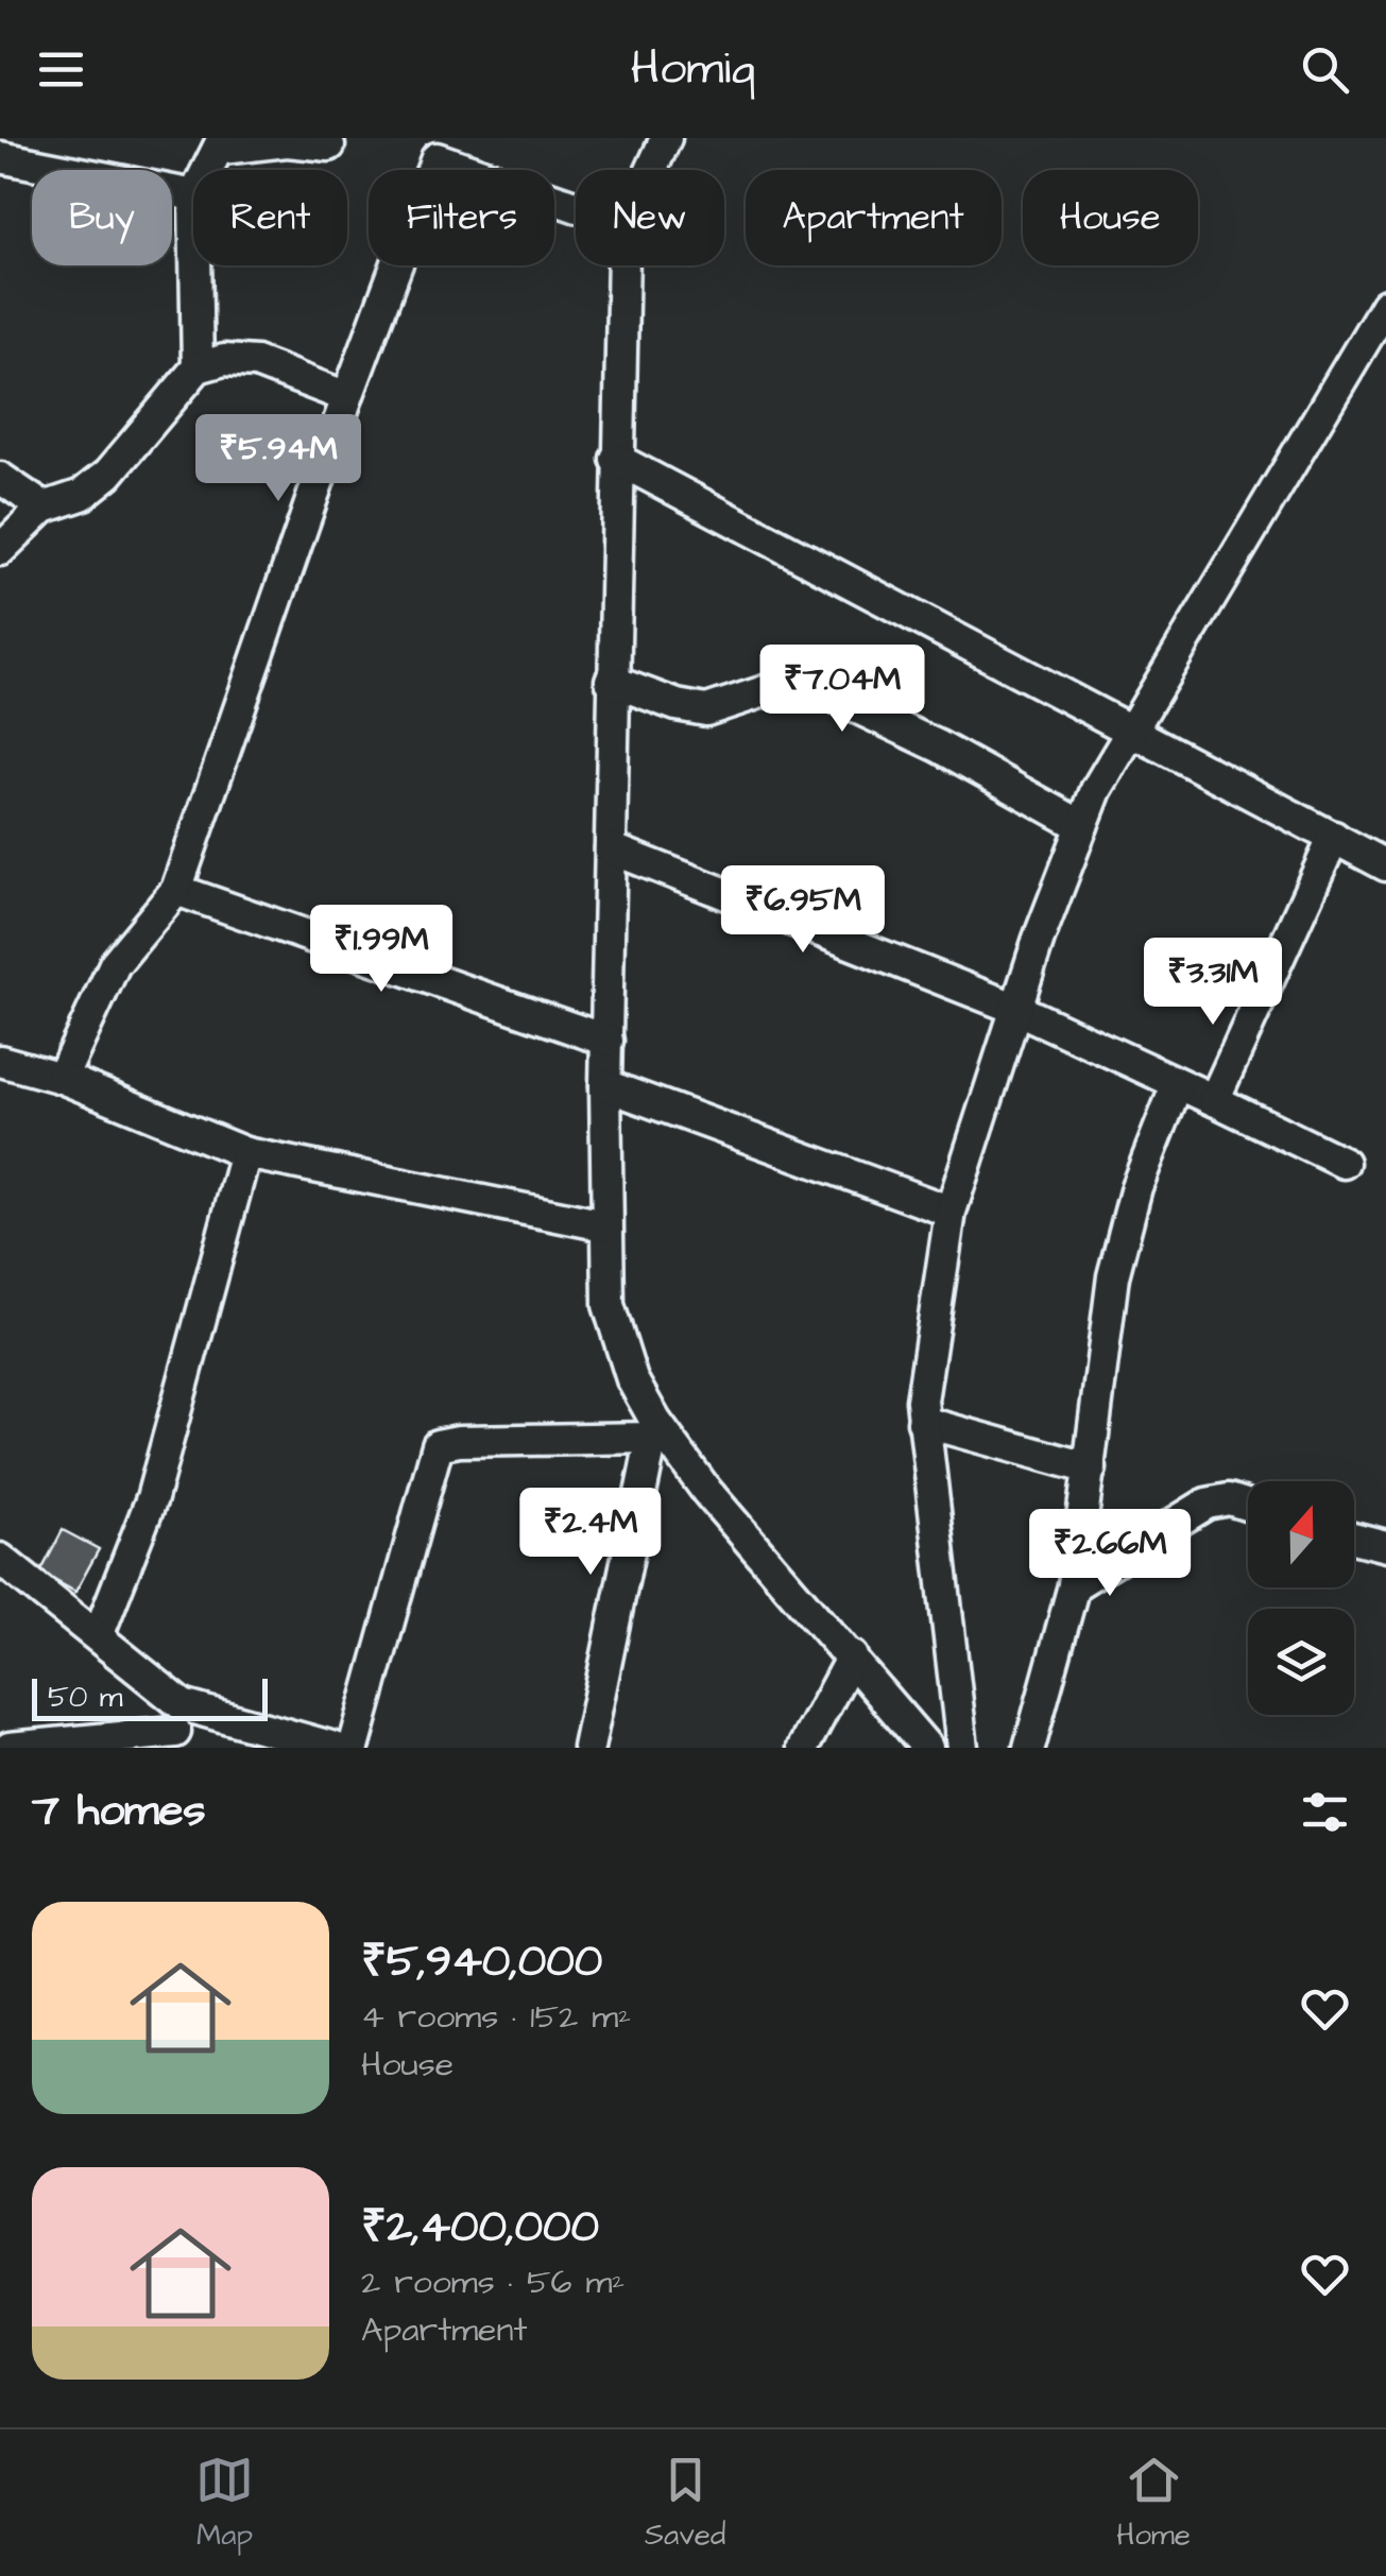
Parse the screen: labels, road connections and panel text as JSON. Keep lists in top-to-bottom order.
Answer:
{
  "scale_bar": "50 m",
  "north": "top",
  "page": {
    "header": "Homiq",
    "chip": [
      "Buy",
      "Rent",
      "Filters",
      "New",
      "Apartment",
      "House"
    ],
    "price": [
      "₹5.94M",
      "₹7.04M",
      "₹6.95M",
      "₹1.99M",
      "₹3.31M",
      "₹2.4M",
      "₹2.66M"
    ],
    "scale": "50 m",
    "heading": "7 homes",
    "list": [
      {
        "name": "₹5,940,000",
        "note": "4 rooms · 152 m² · House"
      },
      {
        "name": "₹2,400,000",
        "note": "2 rooms · 56 m² · Apartment"
      }
    ],
    "tabs": ["Map", "Saved", "Home"]
  }
}
